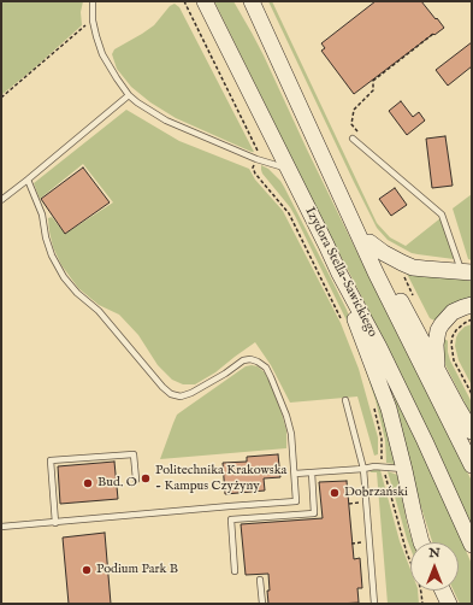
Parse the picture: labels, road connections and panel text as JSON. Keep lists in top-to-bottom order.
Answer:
{
  "streets": {
    "main road": ["Izydora Stella-Sawickiego"]
  },
  "places": [
    "Politechnika Krakowska - Kampus Czyżyny",
    "Bud. O",
    "Dobrzański",
    "Podium Park B"
  ],
  "north": "top"
}
